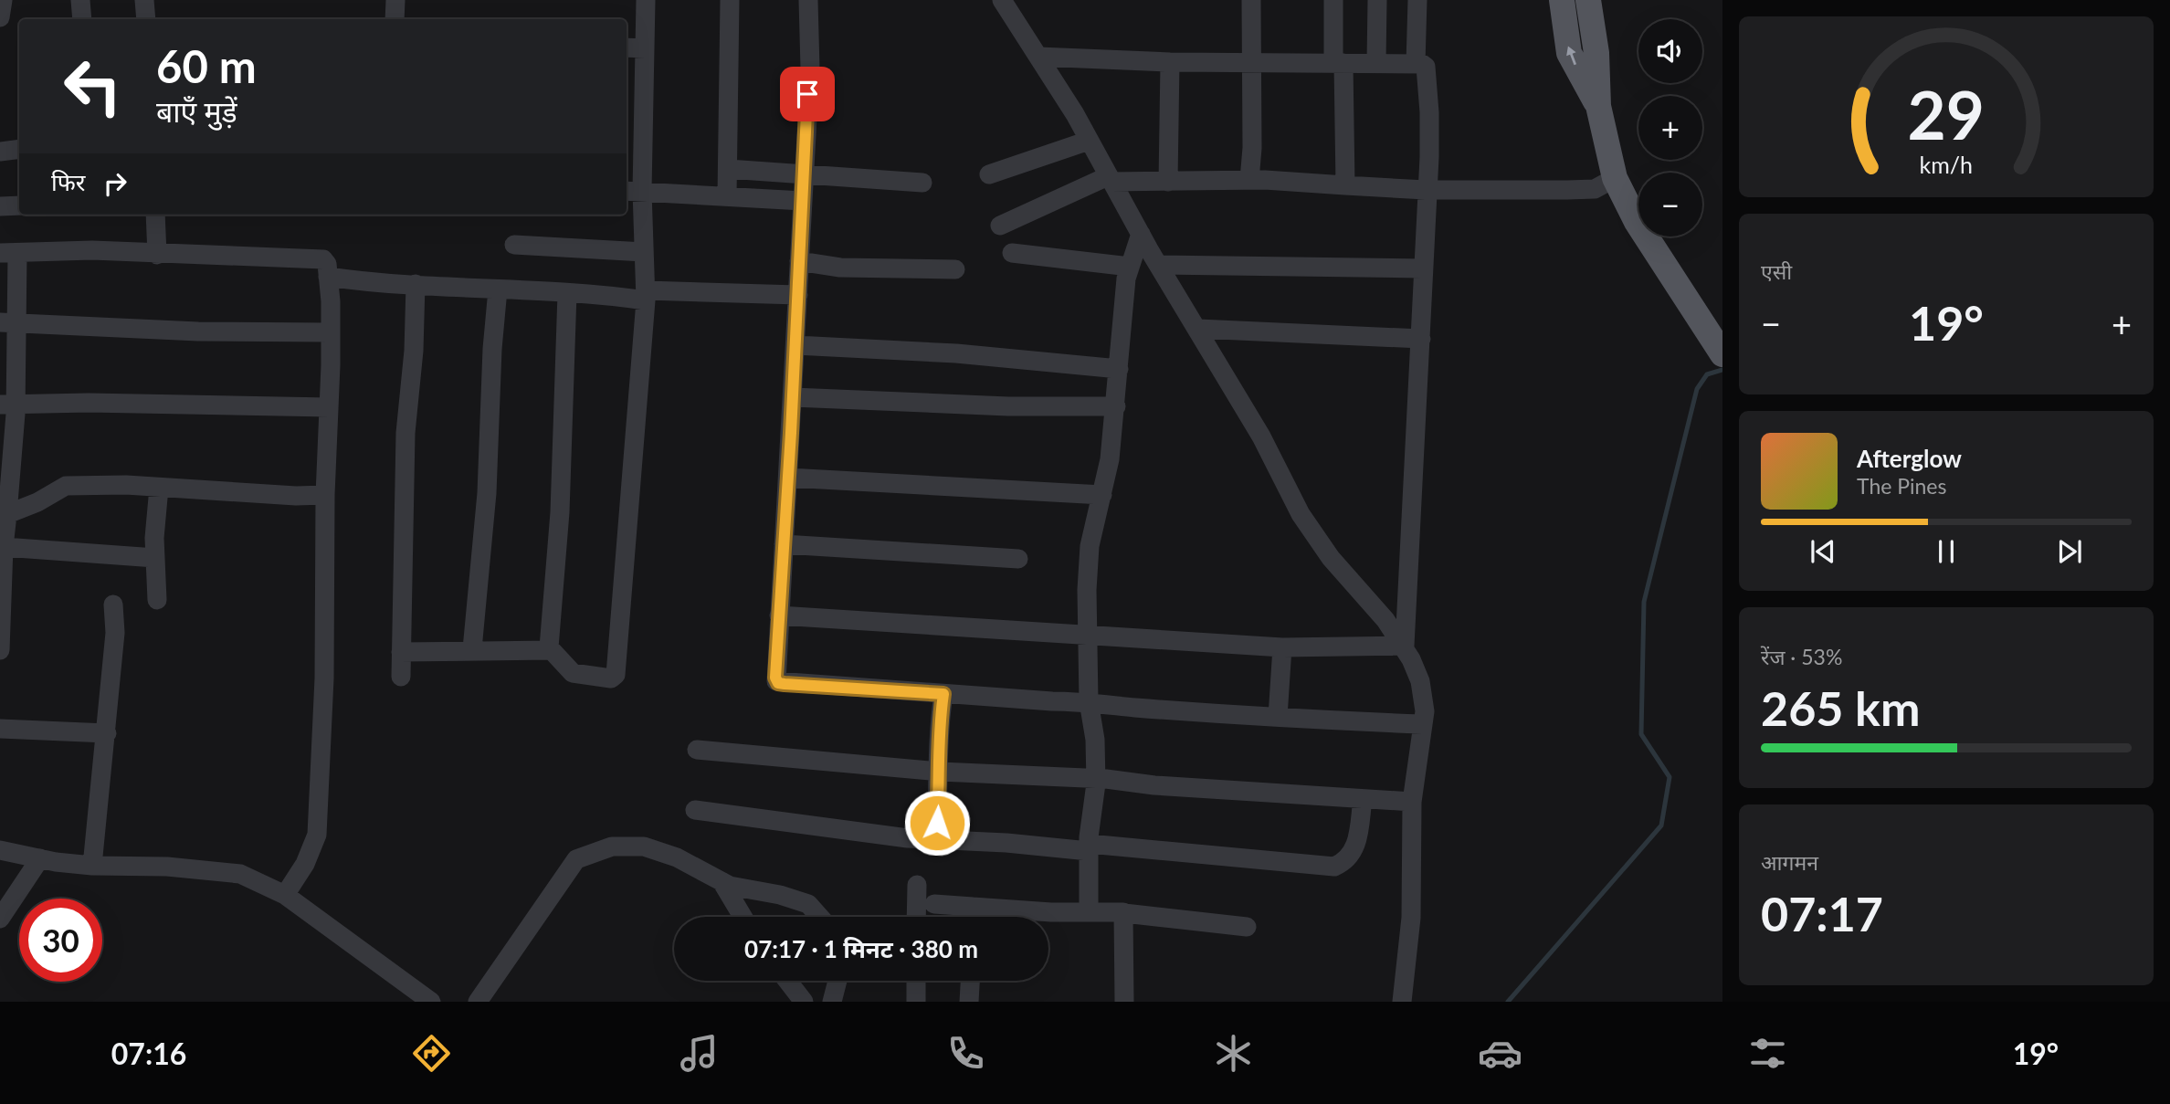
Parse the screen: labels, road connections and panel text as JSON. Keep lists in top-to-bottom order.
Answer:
{
  "page": {
    "map_buttons": ["+", "−"],
    "turn": ["60 m", "बाएँ मुड़ें"],
    "then": "फिर",
    "tile": [
      "एसी",
      ["रेंज · 53%", "265 km"],
      ["आगमन", "07:17"]
    ],
    "heat": ["−", "19°", "+"],
    "song": ["Afterglow", "The Pines"],
    "limit": "30",
    "trip": "07:17 · 1 मिनट · 380 m",
    "tabs": ["07:16", "19°"],
    "gauge": ["29", "km/h"]
  }
}
